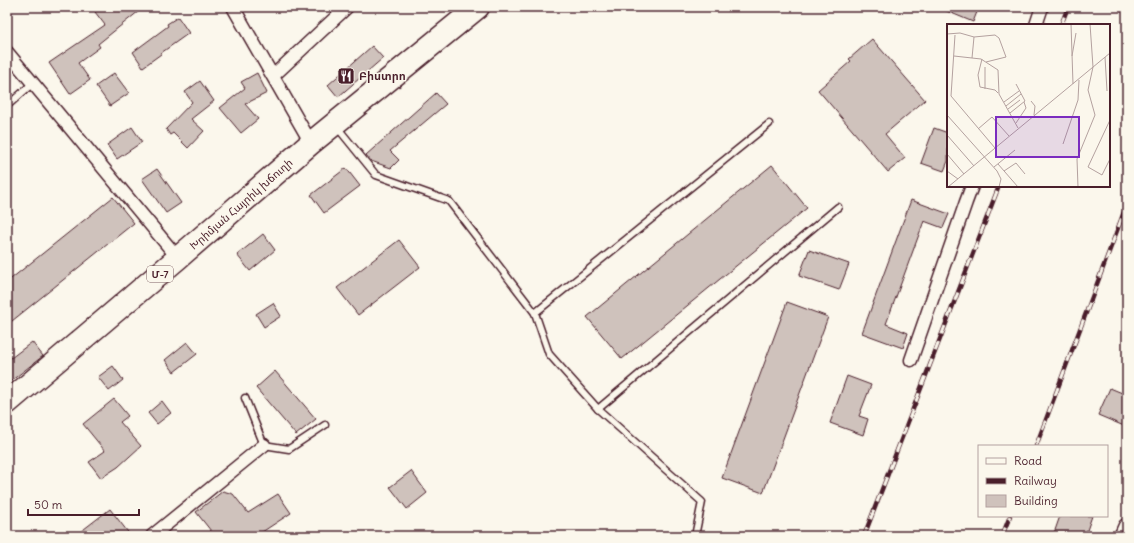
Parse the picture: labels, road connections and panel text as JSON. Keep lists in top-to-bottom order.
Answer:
{
  "streets": {
    "highway": ["Խրիմյան Հայրիկ խճուղի", "Մ-7"]
  },
  "places": {
    "restaurant": ["Բիստրո"]
  },
  "legend": ["Road", "Railway", "Building"],
  "scale_bar": "50 m"
}
